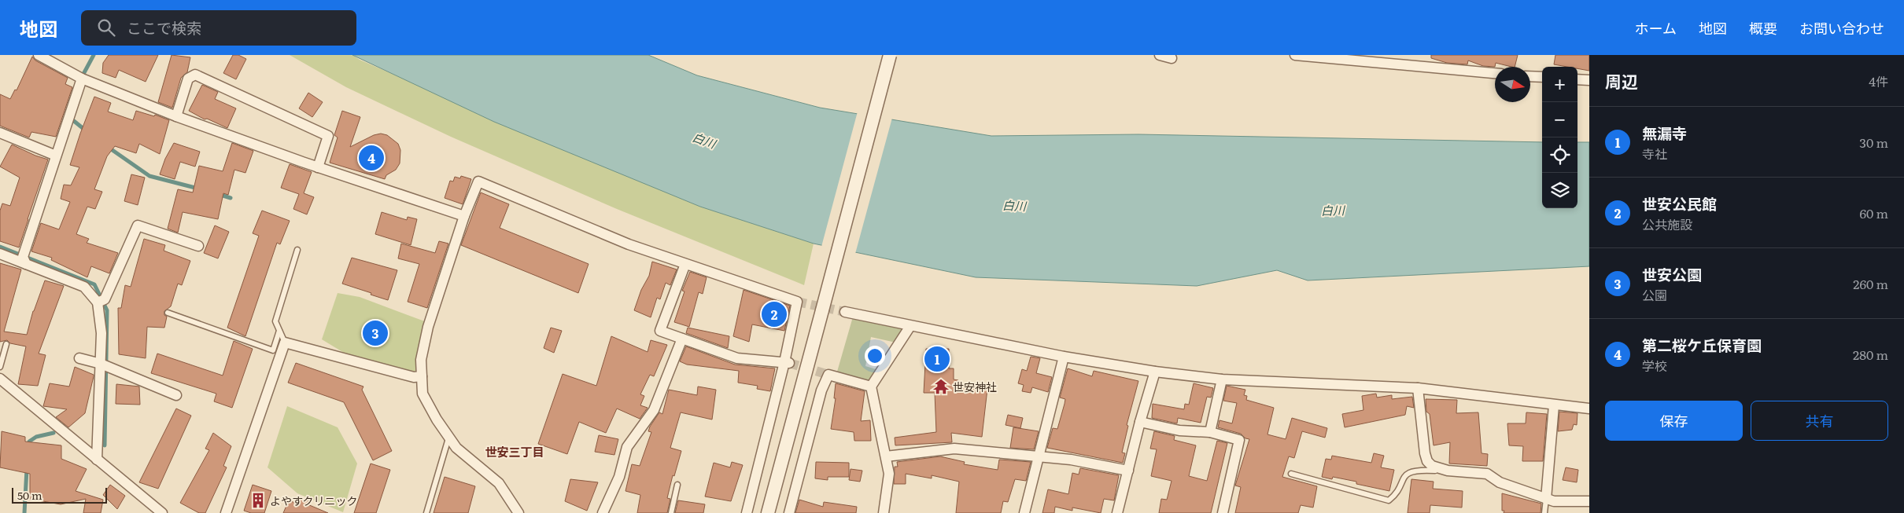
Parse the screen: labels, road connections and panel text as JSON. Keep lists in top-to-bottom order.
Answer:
{
  "districts": ["世安三丁目"],
  "water": ["白川"],
  "places": {
    "temple": ["世安神社"],
    "building": ["よやすクリニック"]
  },
  "scale_bar": "50 m",
  "north": "right",
  "page": {
    "header": "地図",
    "search": "ここで検索",
    "nav": [
      "ホーム",
      "地図",
      "概要",
      "お問い合わせ"
    ],
    "heading": ["周辺", "4件"],
    "map_buttons": ["+", "−"],
    "list": [
      {
        "mark": "1",
        "name": "無漏寺",
        "note": "寺社",
        "value": "30 m"
      },
      {
        "mark": "2",
        "name": "世安公民館",
        "note": "公共施設",
        "value": "60 m"
      },
      {
        "mark": "3",
        "name": "世安公園",
        "note": "公園",
        "value": "260 m"
      },
      {
        "mark": "4",
        "name": "第二桜ケ丘保育園",
        "note": "学校",
        "value": "280 m"
      }
    ],
    "pins": [
      "4",
      "2",
      "3",
      "1"
    ],
    "buttons": ["保存", "共有"],
    "scale": "50 m"
  }
}
